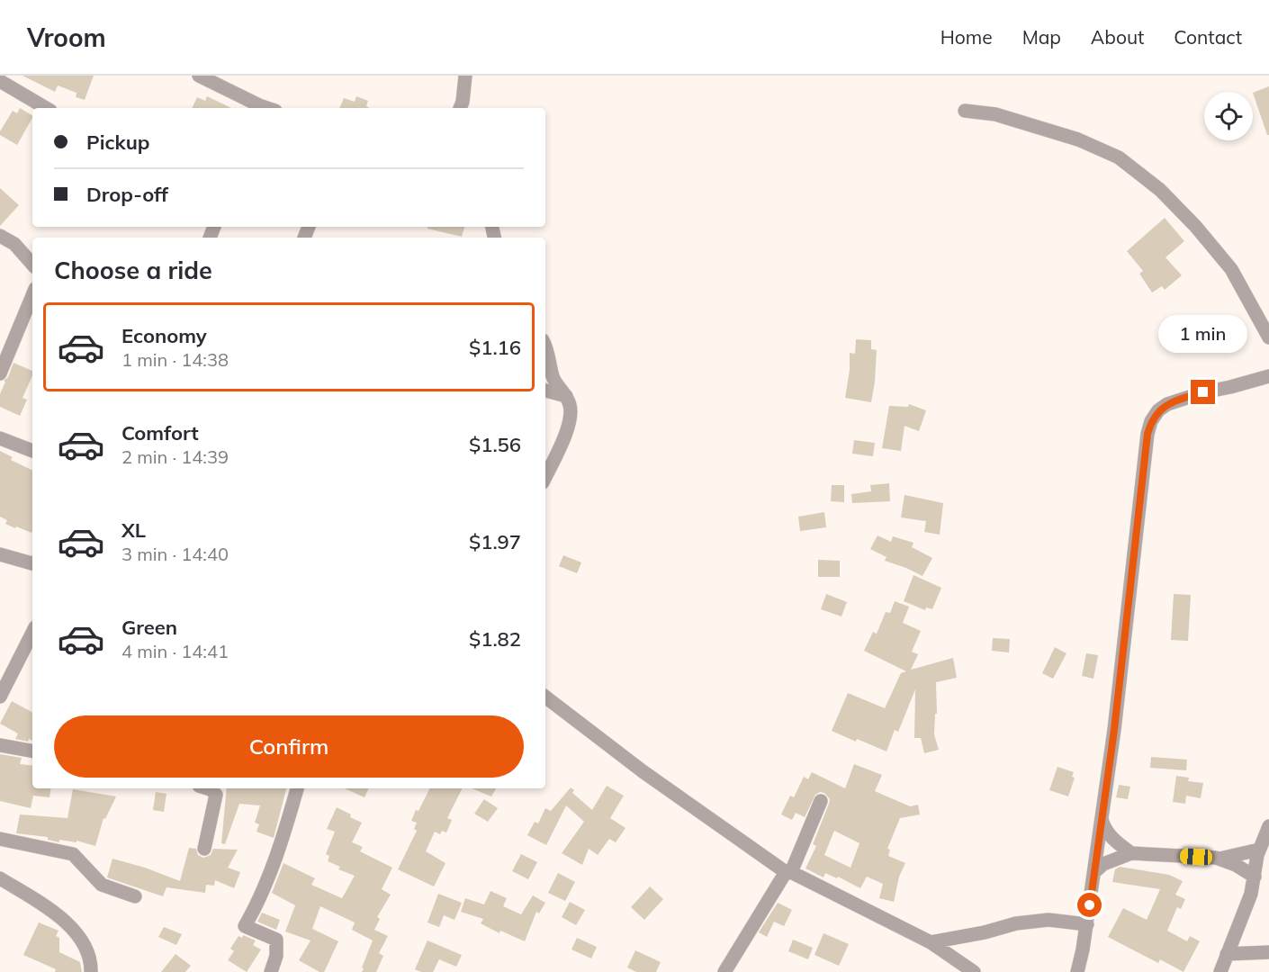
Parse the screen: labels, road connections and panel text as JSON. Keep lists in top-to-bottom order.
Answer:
{
  "page": {
    "header": "Vroom",
    "nav": [
      "Home",
      "Map",
      "About",
      "Contact"
    ],
    "banner": ["Pickup", "Drop-off"],
    "heading": "Choose a ride",
    "list": [
      {
        "name": "Economy",
        "note": "1 min · 14:38",
        "value": "$1.16"
      },
      {
        "name": "Comfort",
        "note": "2 min · 14:39",
        "value": "$1.56"
      },
      {
        "name": "XL",
        "note": "3 min · 14:40",
        "value": "$1.97"
      },
      {
        "name": "Green",
        "note": "4 min · 14:41",
        "value": "$1.82"
      }
    ],
    "bubble": "1 min",
    "buttons": "Confirm"
  }
}
